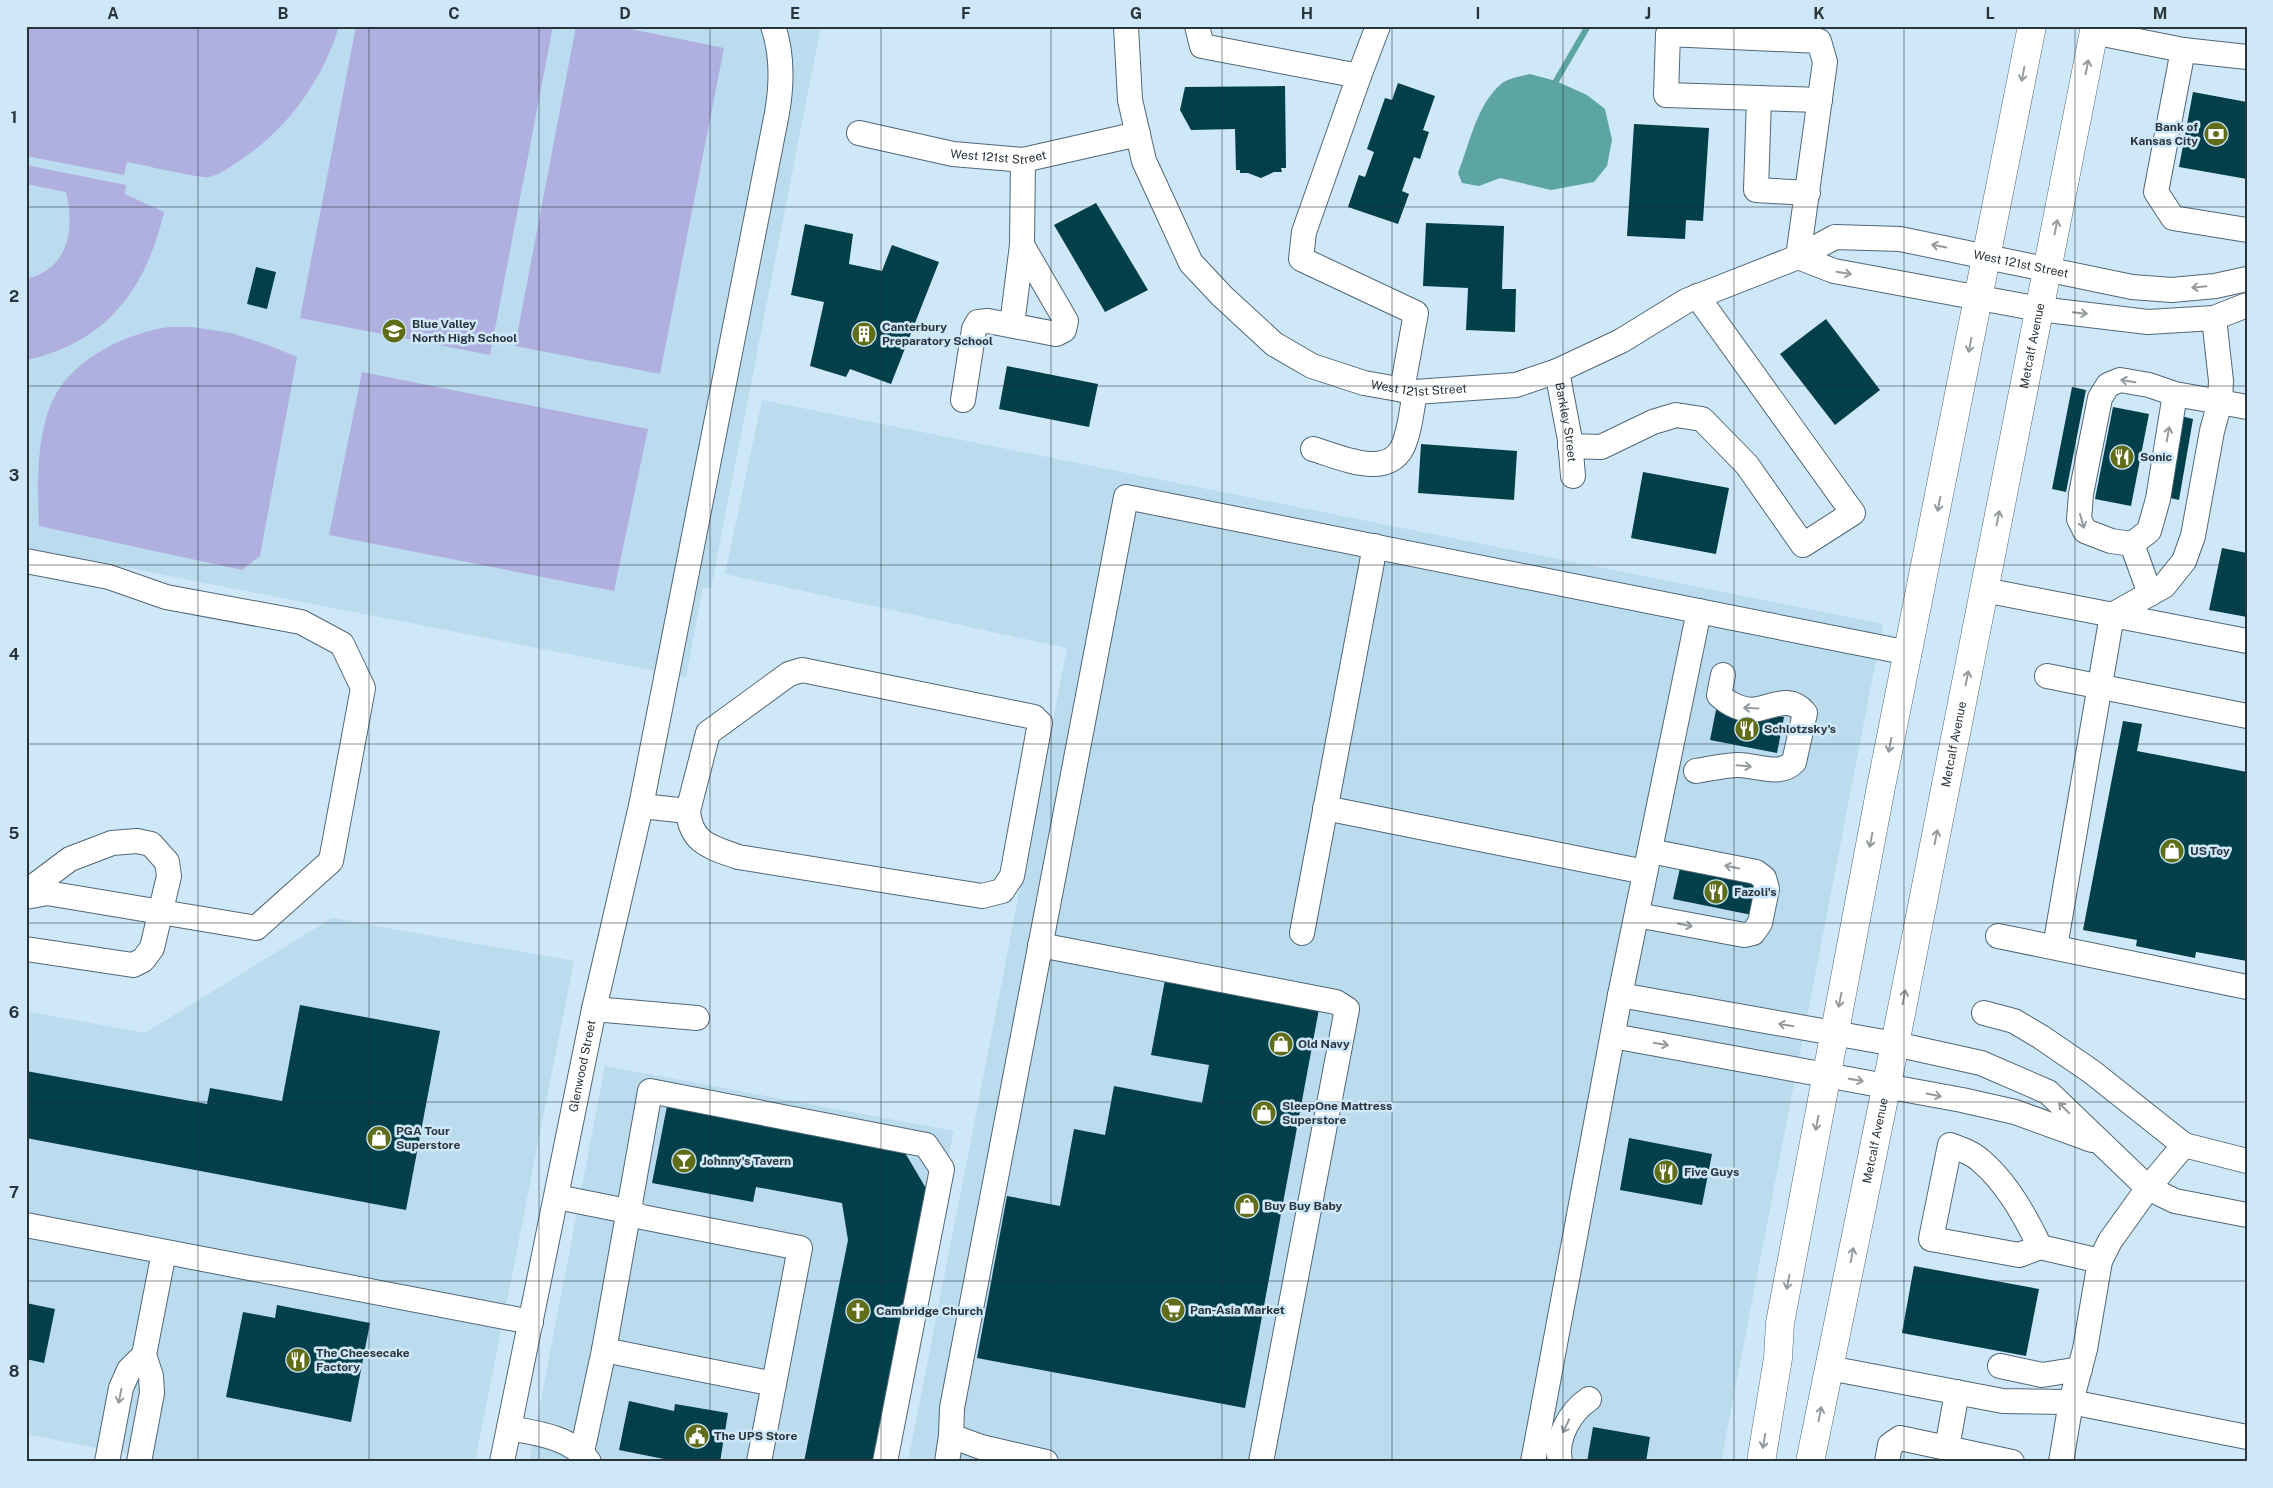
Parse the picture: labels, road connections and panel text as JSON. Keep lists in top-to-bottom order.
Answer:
{
  "streets": {
    "main road": ["Metcalf Avenue"],
    "street": ["West 121st Street", "Barkley Street", "Glenwood Street"]
  },
  "crossings": [
    ["West 121st Street", "Metcalf Avenue"],
    ["West 121st Street", "Barkley Street"]
  ],
  "places": {
    "bank": ["Bank of Kansas City"],
    "school or university": ["Blue Valley North High School"],
    "building": ["Canterbury Preparatory School"],
    "restaurant": [
      "Sonic",
      "Schlotzsky's",
      "Fazoli's",
      "Five Guys",
      "The Cheesecake Factory"
    ],
    "shop": [
      "US Toy",
      "Old Navy",
      "SleepOne Mattress Superstore",
      "PGA Tour Superstore",
      "Buy Buy Baby"
    ],
    "bar": ["Johnny's Tavern"],
    "supermarket": ["Pan-Asia Market"],
    "church": ["Cambridge Church"],
    "public building": ["The UPS Store"]
  },
  "grid": {
    "columns": [
      "A",
      "B",
      "C",
      "D",
      "E",
      "F",
      "G",
      "H",
      "I",
      "J",
      "K",
      "L",
      "M"
    ],
    "rows": [
      "1",
      "2",
      "3",
      "4",
      "5",
      "6",
      "7",
      "8"
    ]
  }
}
